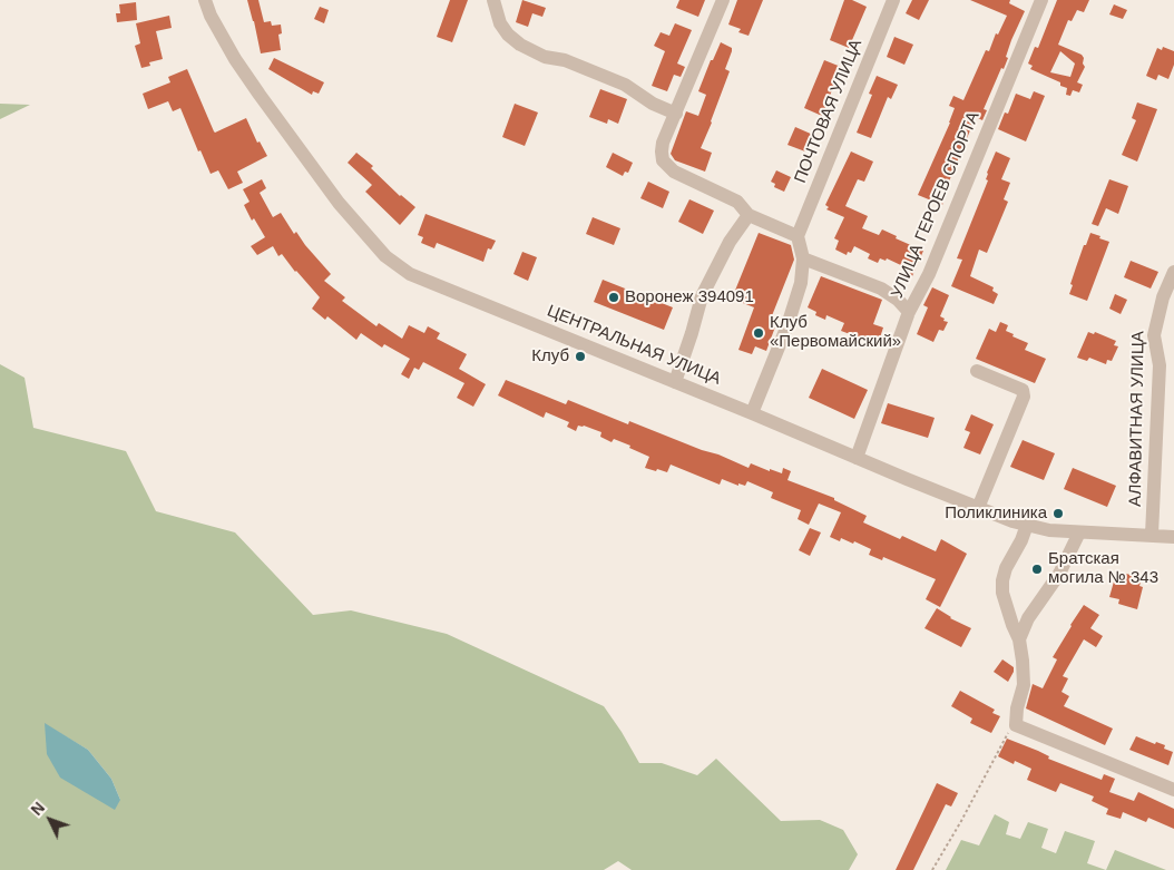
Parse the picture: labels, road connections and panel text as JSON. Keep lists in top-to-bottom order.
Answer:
{
  "streets": {
    "street": [
      "ПОЧТОВАЯ УЛИЦА",
      "УЛИЦА ГЕРОЕВ СПОРТА",
      "ЦЕНТРАЛЬНАЯ УЛИЦА",
      "АЛФАВИТНАЯ УЛИЦА"
    ]
  },
  "crossings": [
    ["УЛИЦА ГЕРОЕВ СПОРТА", "ЦЕНТРАЛЬНАЯ УЛИЦА"],
    ["ЦЕНТРАЛЬНАЯ УЛИЦА", "АЛФАВИТНАЯ УЛИЦА"]
  ],
  "places": [
    "Воронеж 394091",
    "Клуб «Первомайский»",
    "Клуб",
    "Поликлиника",
    "Братская могила № 343"
  ],
  "north": "top left"
}
